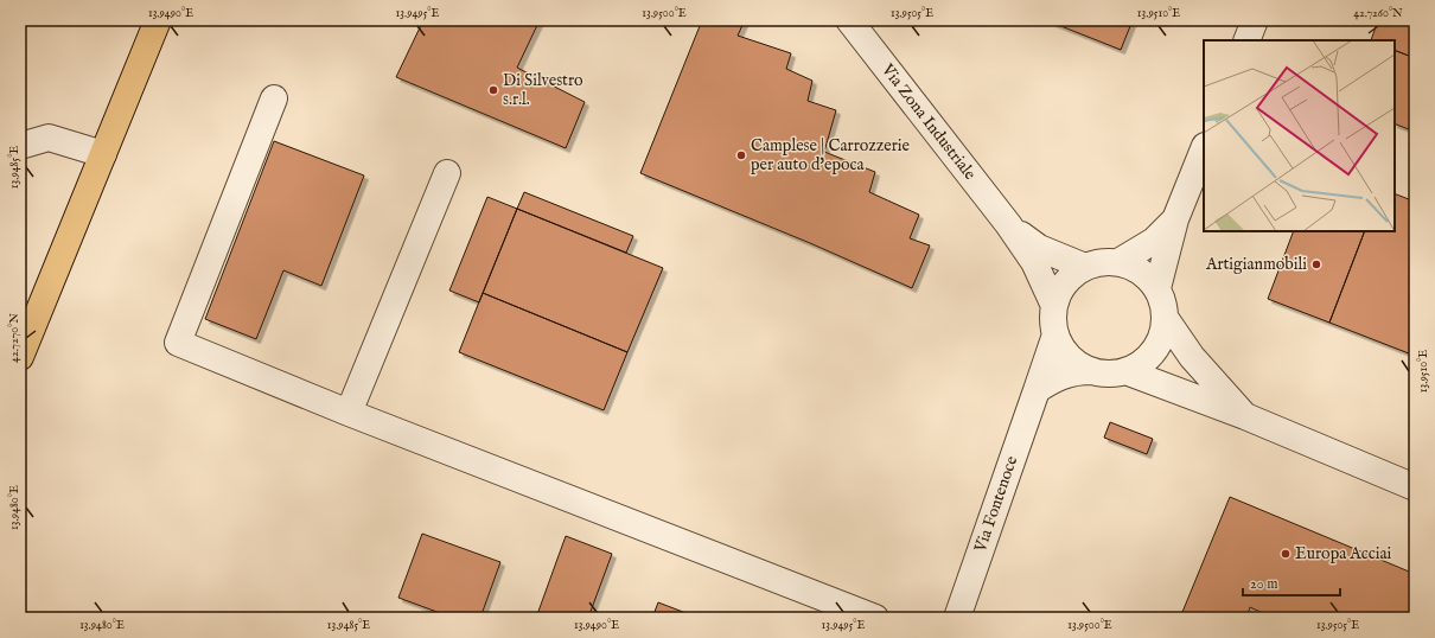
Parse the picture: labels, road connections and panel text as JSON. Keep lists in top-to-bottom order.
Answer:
{
  "streets": {
    "street": ["Via Zona Industriale", "Via Fontenoce"]
  },
  "crossings": [
    ["Via Zona Industriale", "Via Fontenoce"]
  ],
  "places": [
    "Di Silvestro s.r.l.",
    "Camplese | Carrozzerie per auto d'epoca",
    "Artigianmobili",
    "Europa Acciai"
  ],
  "scale_bar": "20 m",
  "coordinates": [
    "13.9490°E",
    "13.9495°E",
    "13.9500°E",
    "13.9505°E",
    "13.9510°E",
    "42.7260°N",
    "13.9485°E",
    "42.7270°N",
    "13.9480°E"
  ]
}
